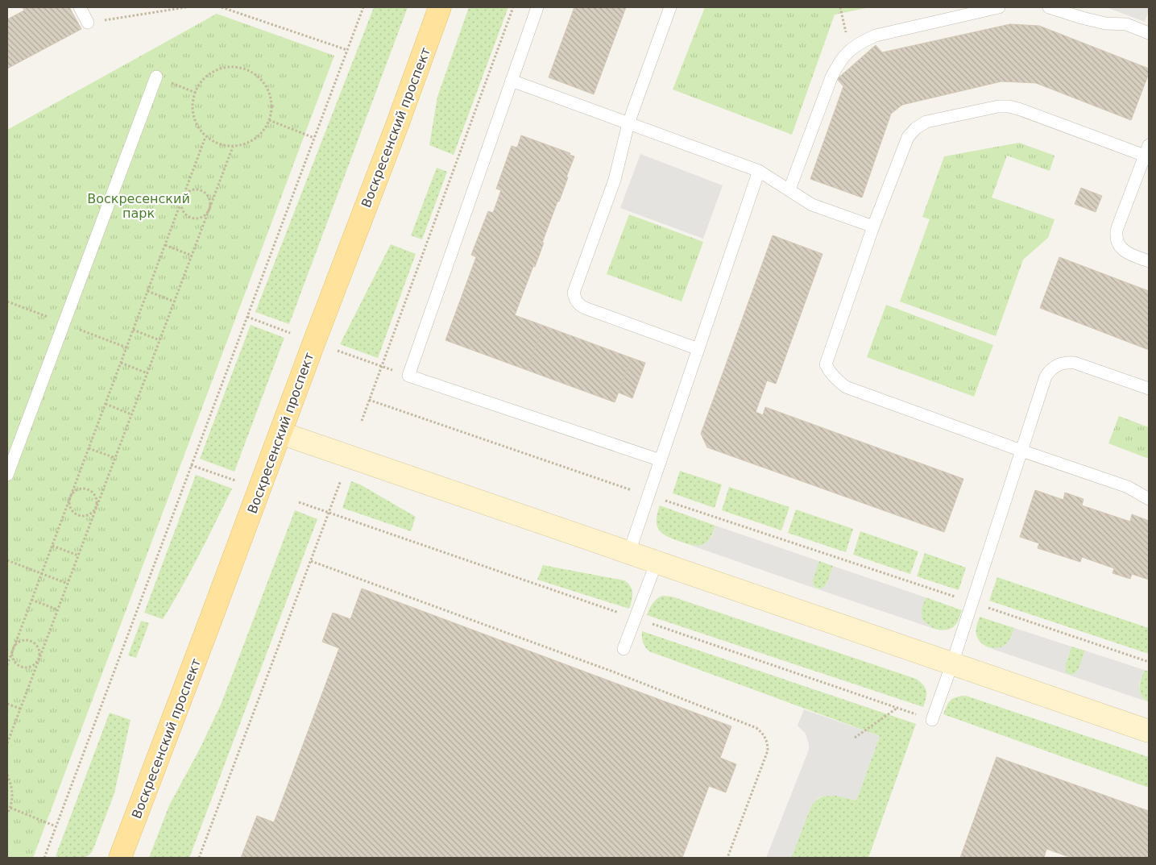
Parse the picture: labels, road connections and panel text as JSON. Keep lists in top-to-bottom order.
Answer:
{
  "streets": {
    "main road": ["Воскресенский проспект"]
  },
  "parks": ["Воскресенский парк"]
}
